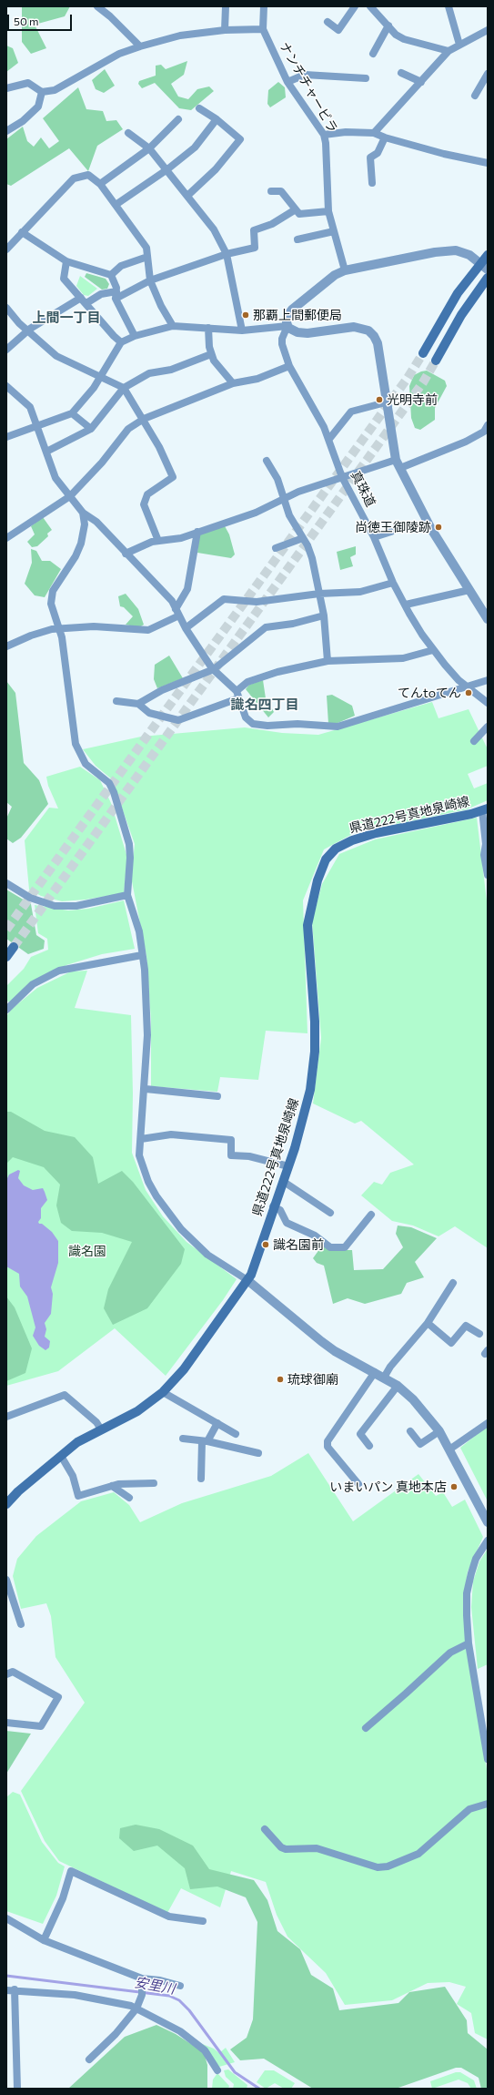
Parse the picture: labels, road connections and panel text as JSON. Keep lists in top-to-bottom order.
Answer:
{
  "streets": {
    "main road": ["県道222号真地泉崎線"],
    "street": ["ナンチチャービラ", "真珠道"]
  },
  "districts": ["上間一丁目", "識名四丁目"],
  "water": ["安里川"],
  "parks": ["識名園"],
  "places": [
    "那覇上間郵便局",
    "光明寺前",
    "尚徳王御陵跡",
    "てんtoてん",
    "識名園前",
    "琉球御廟",
    "いまいパン 真地本店"
  ],
  "scale_bar": "50 m"
}
